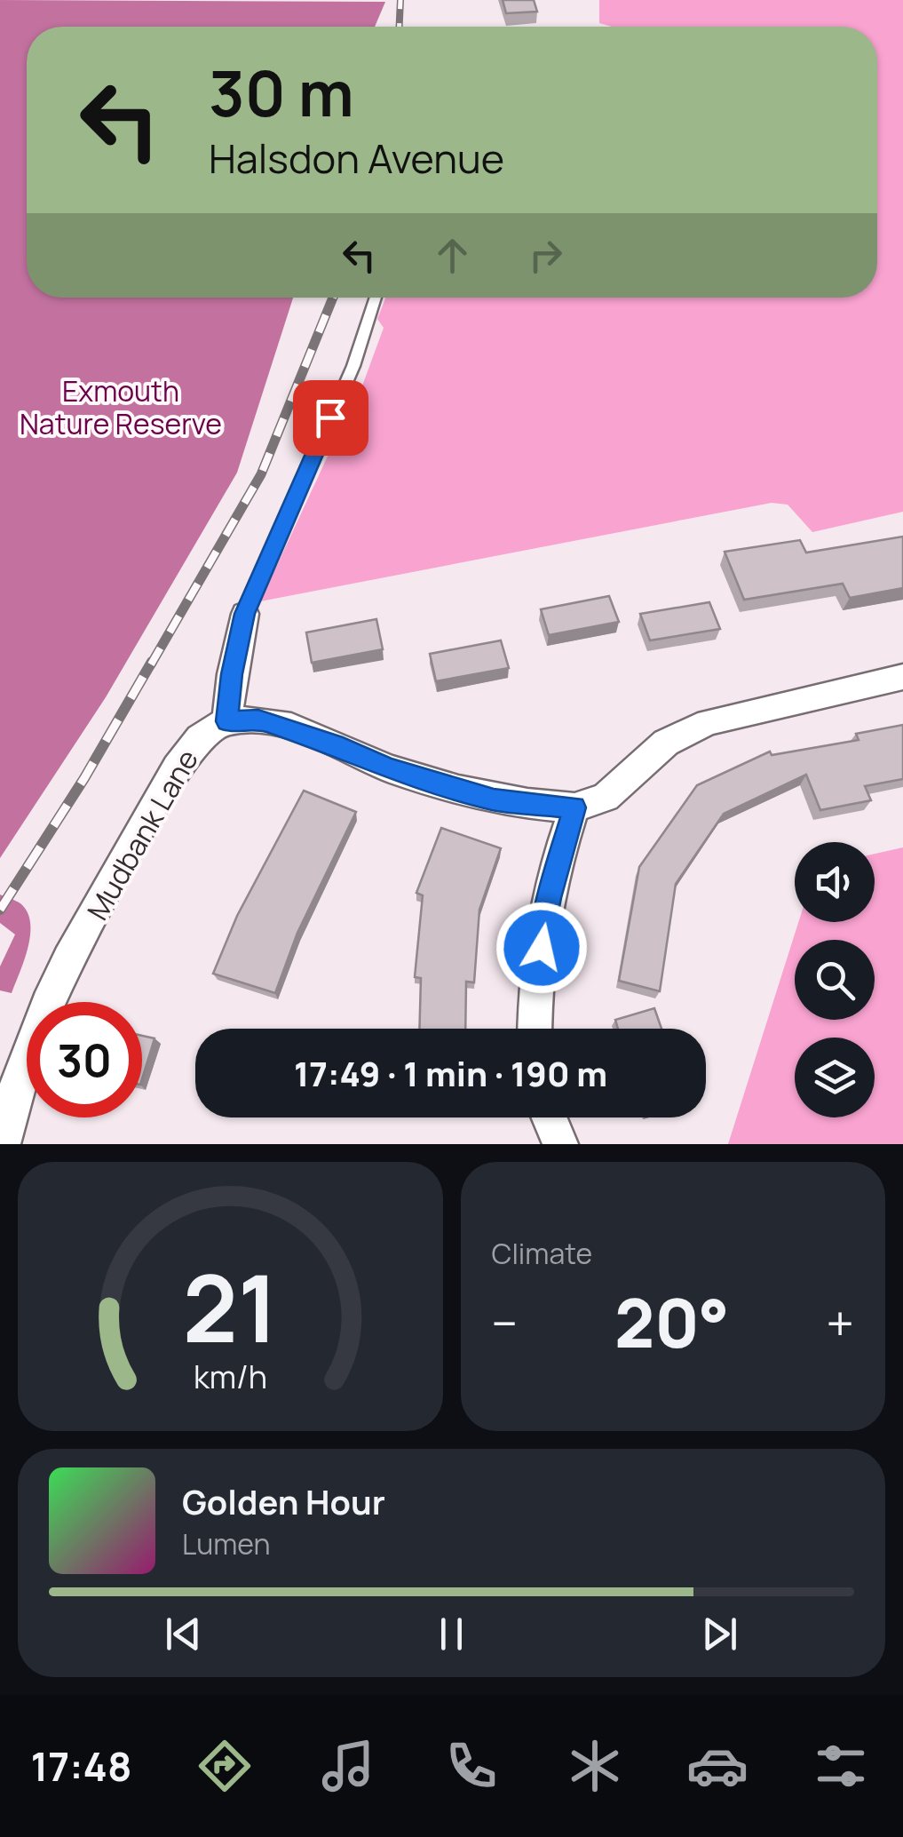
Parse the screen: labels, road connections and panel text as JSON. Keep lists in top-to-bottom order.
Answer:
{
  "streets": {
    "street": ["Mudbank Lane"]
  },
  "parks": ["Exmouth Nature Reserve"],
  "page": {
    "turn": ["30 m", "Halsdon Avenue"],
    "limit": "30",
    "trip": "17:49 · 1 min · 190 m",
    "tile": "Climate",
    "heat": ["−", "20°", "+"],
    "song": ["Golden Hour", "Lumen"],
    "tabs": "17:48",
    "gauge": ["21", "km/h"]
  }
}
